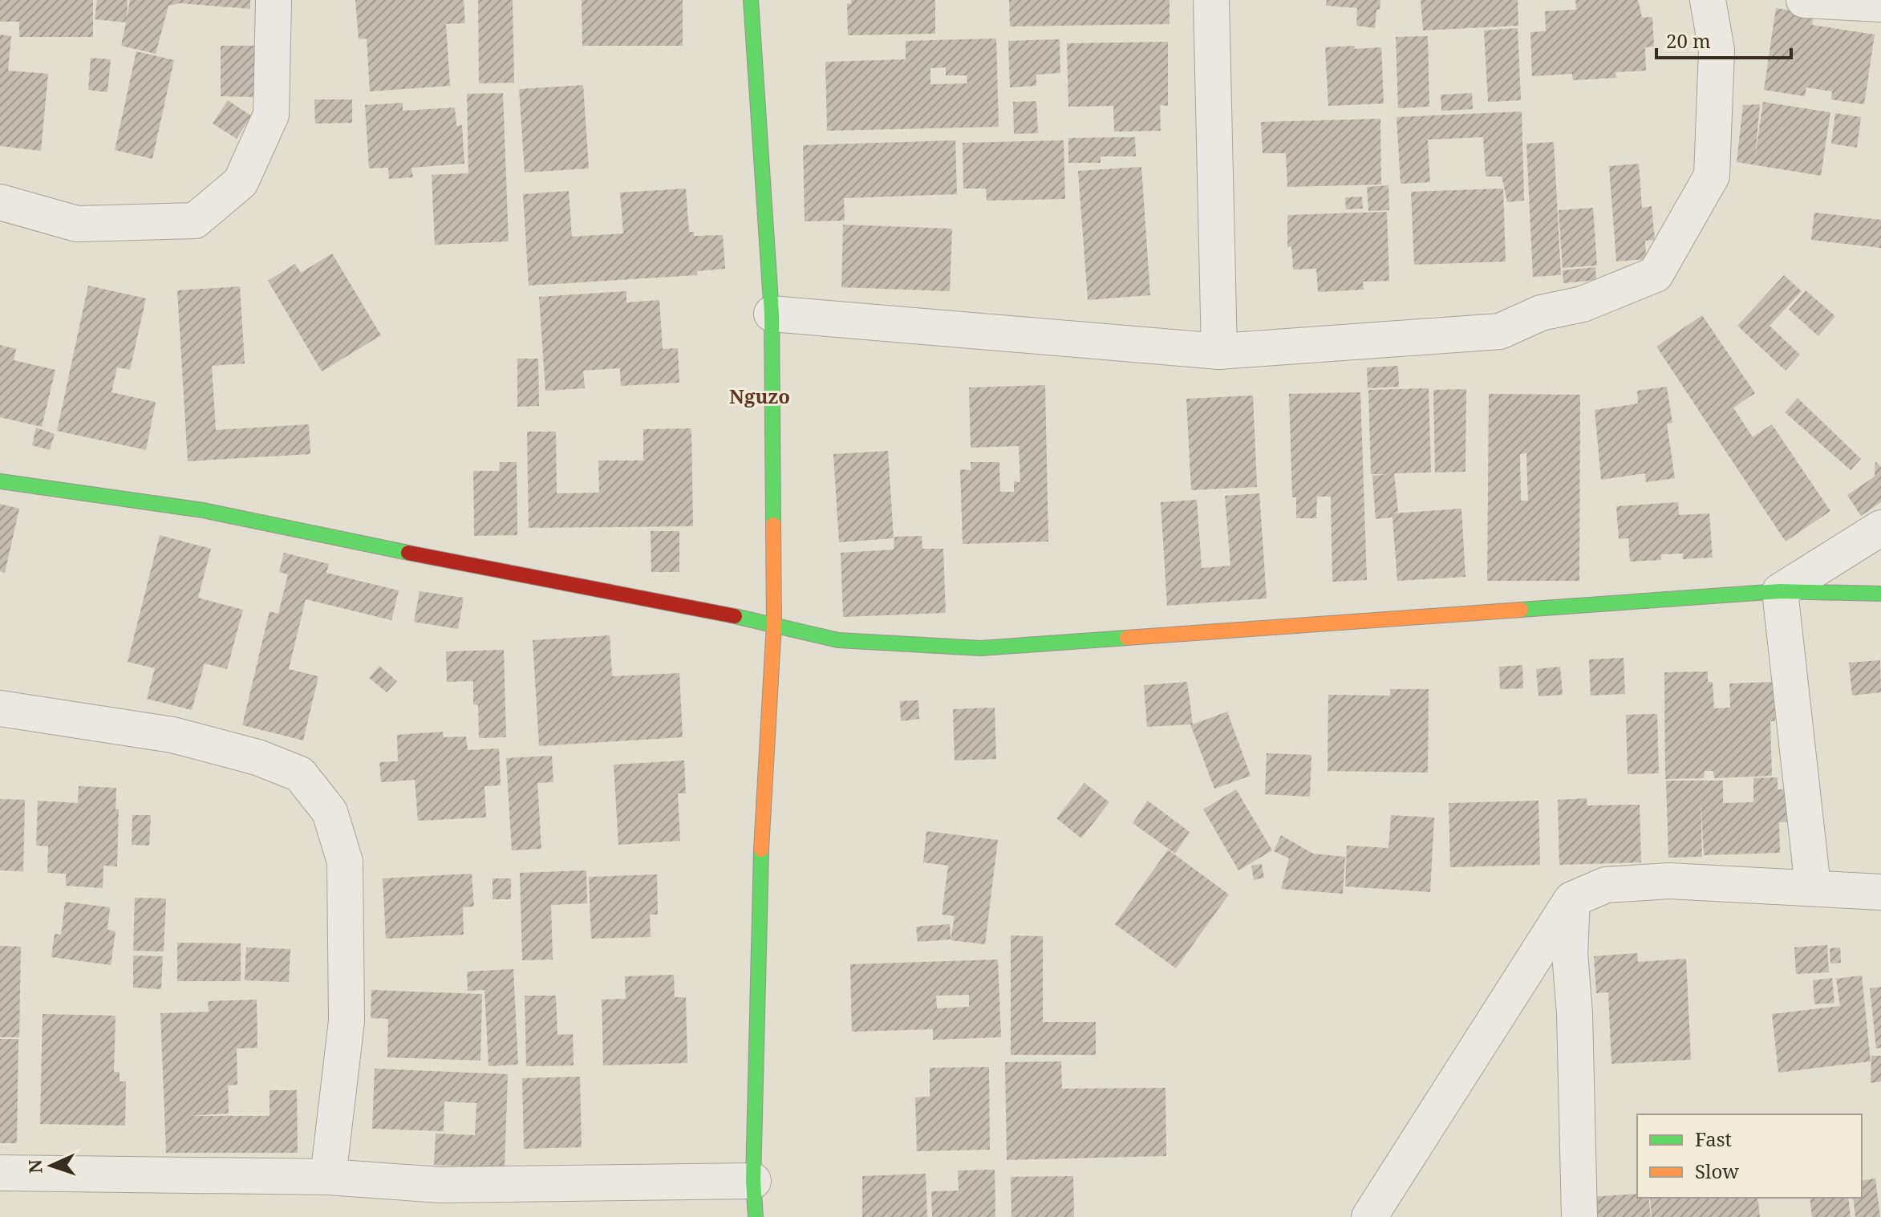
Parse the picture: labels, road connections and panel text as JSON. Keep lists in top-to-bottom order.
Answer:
{
  "districts": ["Nguzo"],
  "legend": ["Fast", "Slow"],
  "scale_bar": "20 m",
  "north": "left"
}
